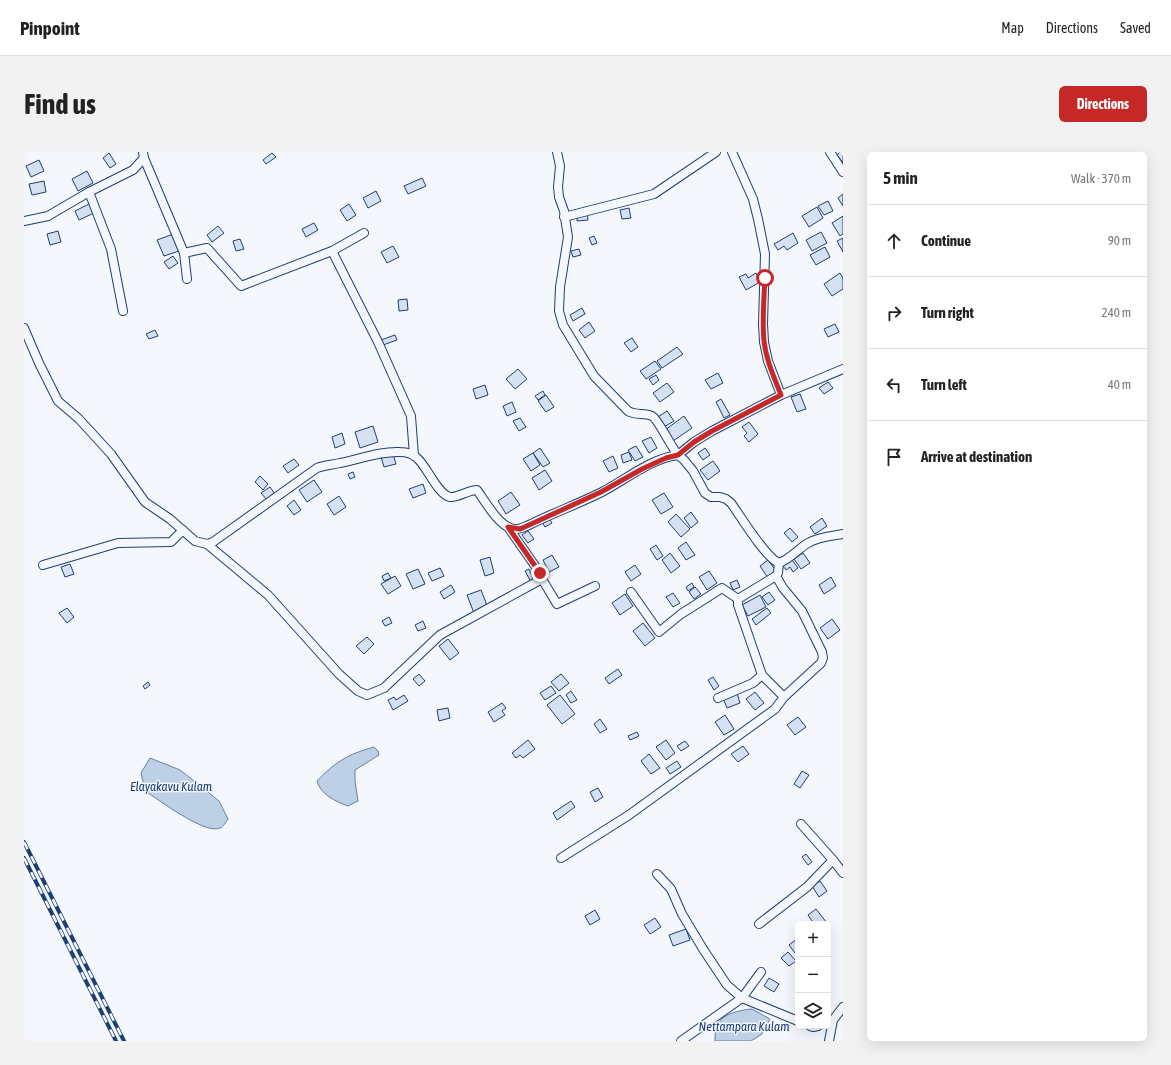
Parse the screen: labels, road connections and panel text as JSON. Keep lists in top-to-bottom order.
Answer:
{
  "water": ["Elayakavu Kulam", "Nettampara Kulam"],
  "page": {
    "header": "Pinpoint",
    "nav": ["Map", "Directions", "Saved"],
    "buttons": "Directions",
    "title": "Find us",
    "heading": ["5 min", "Walk · 370 m"],
    "list": [
      ["Continue", "90 m"],
      ["Turn right", "240 m"],
      ["Turn left", "40 m"],
      "Arrive at destination"
    ],
    "map_buttons": ["+", "−"]
  }
}
